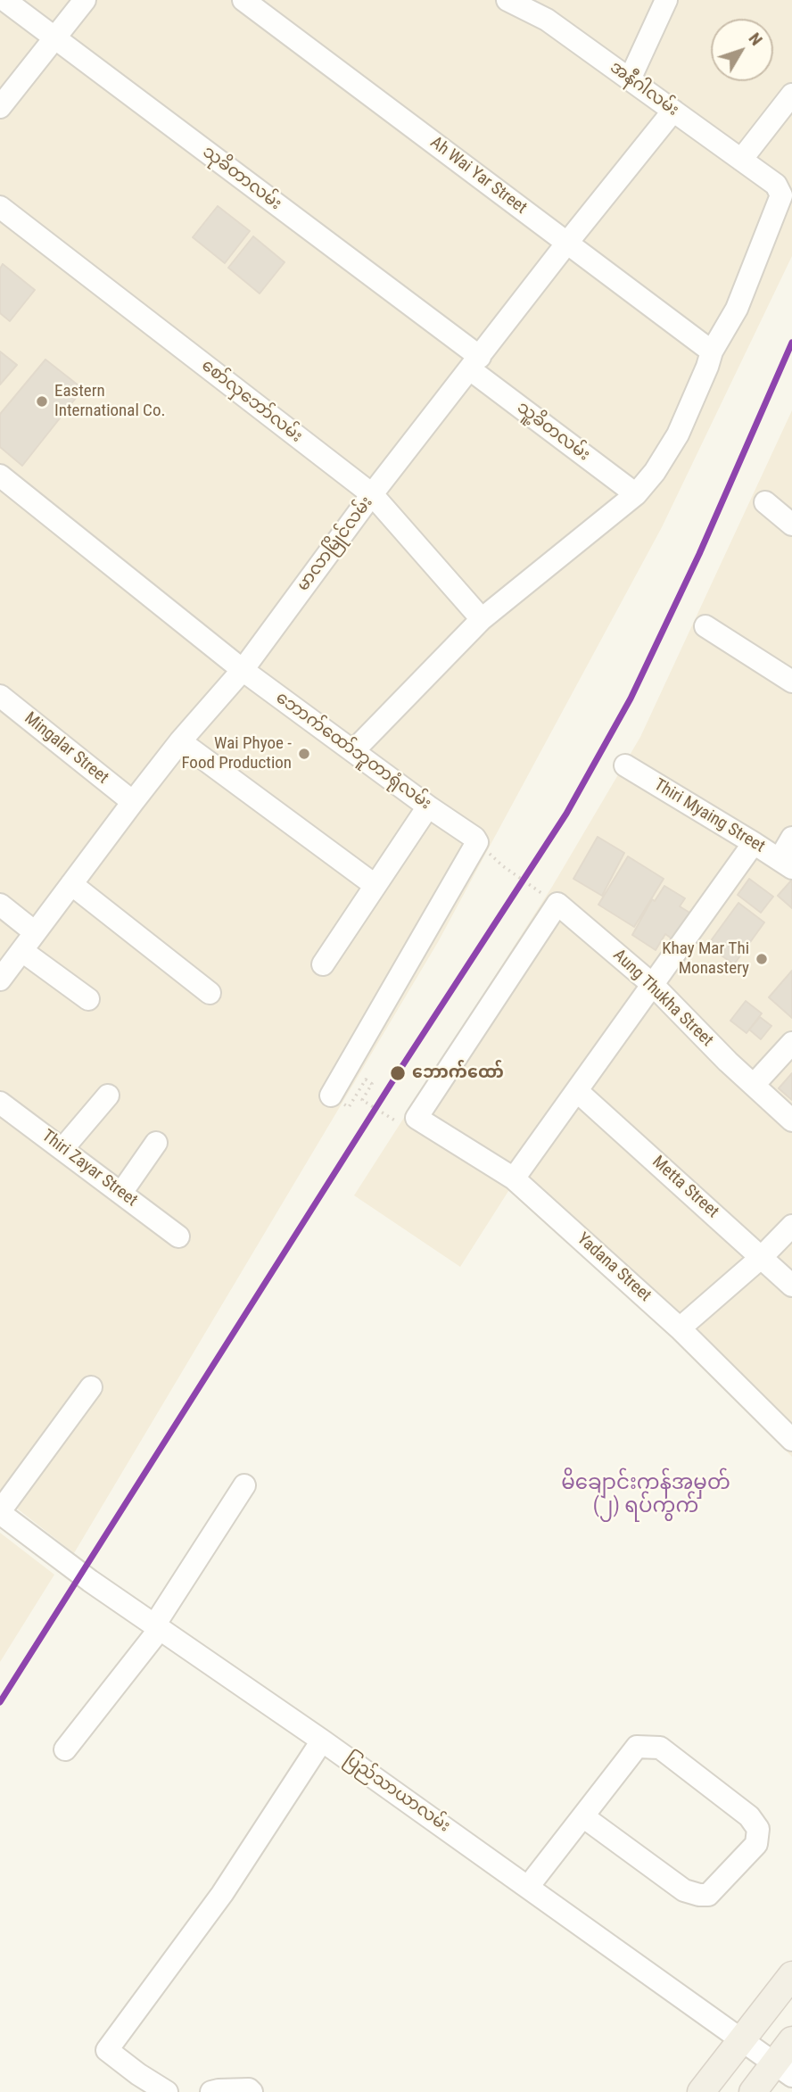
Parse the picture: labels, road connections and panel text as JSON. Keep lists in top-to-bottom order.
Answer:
{
  "streets": {
    "street": [
      "အနီဂါလမ်း",
      "Ah Wai Yar Street",
      "သုခိတာလမ်း",
      "စော်လှဘော်လမ်း",
      "သူ့ခိတလမ်း",
      "မာလာမြိုင်လမ်း",
      "Mingalar Street",
      "ဘောက်ထော်ဘူတာရုံလမ်း",
      "Thiri Myaing Street",
      "Aung Thukha Street",
      "Thiri Zayar Street",
      "Metta Street",
      "Yadana Street",
      "ပြည်သာယာလမ်း"
    ]
  },
  "crossings": [
    ["အနီဂါလမ်း", "Ah Wai Yar Street"],
    ["အနီဂါလမ်း", "မာလာမြိုင်လမ်း"],
    ["Ah Wai Yar Street", "မာလာမြိုင်လမ်း"],
    ["သုခိတာလမ်း", "သူ့ခိတလမ်း"],
    ["သုခိတာလမ်း", "မာလာမြိုင်လမ်း"],
    ["စော်လှဘော်လမ်း", "မာလာမြိုင်လမ်း"],
    ["သူ့ခိတလမ်း", "မာလာမြိုင်လမ်း"],
    ["မာလာမြိုင်လမ်း", "Mingalar Street"],
    ["မာလာမြိုင်လမ်း", "ဘောက်ထော်ဘူတာရုံလမ်း"]
  ],
  "districts": ["မိချောင်းကန်အမှတ် (၂) ရပ်ကွက်"],
  "places": [
    "Eastern International Co.",
    "Wai Phyoe - Food Production",
    "Khay Mar Thi Monastery",
    "ဘောက်ထော်"
  ],
  "north": "top right"
}
